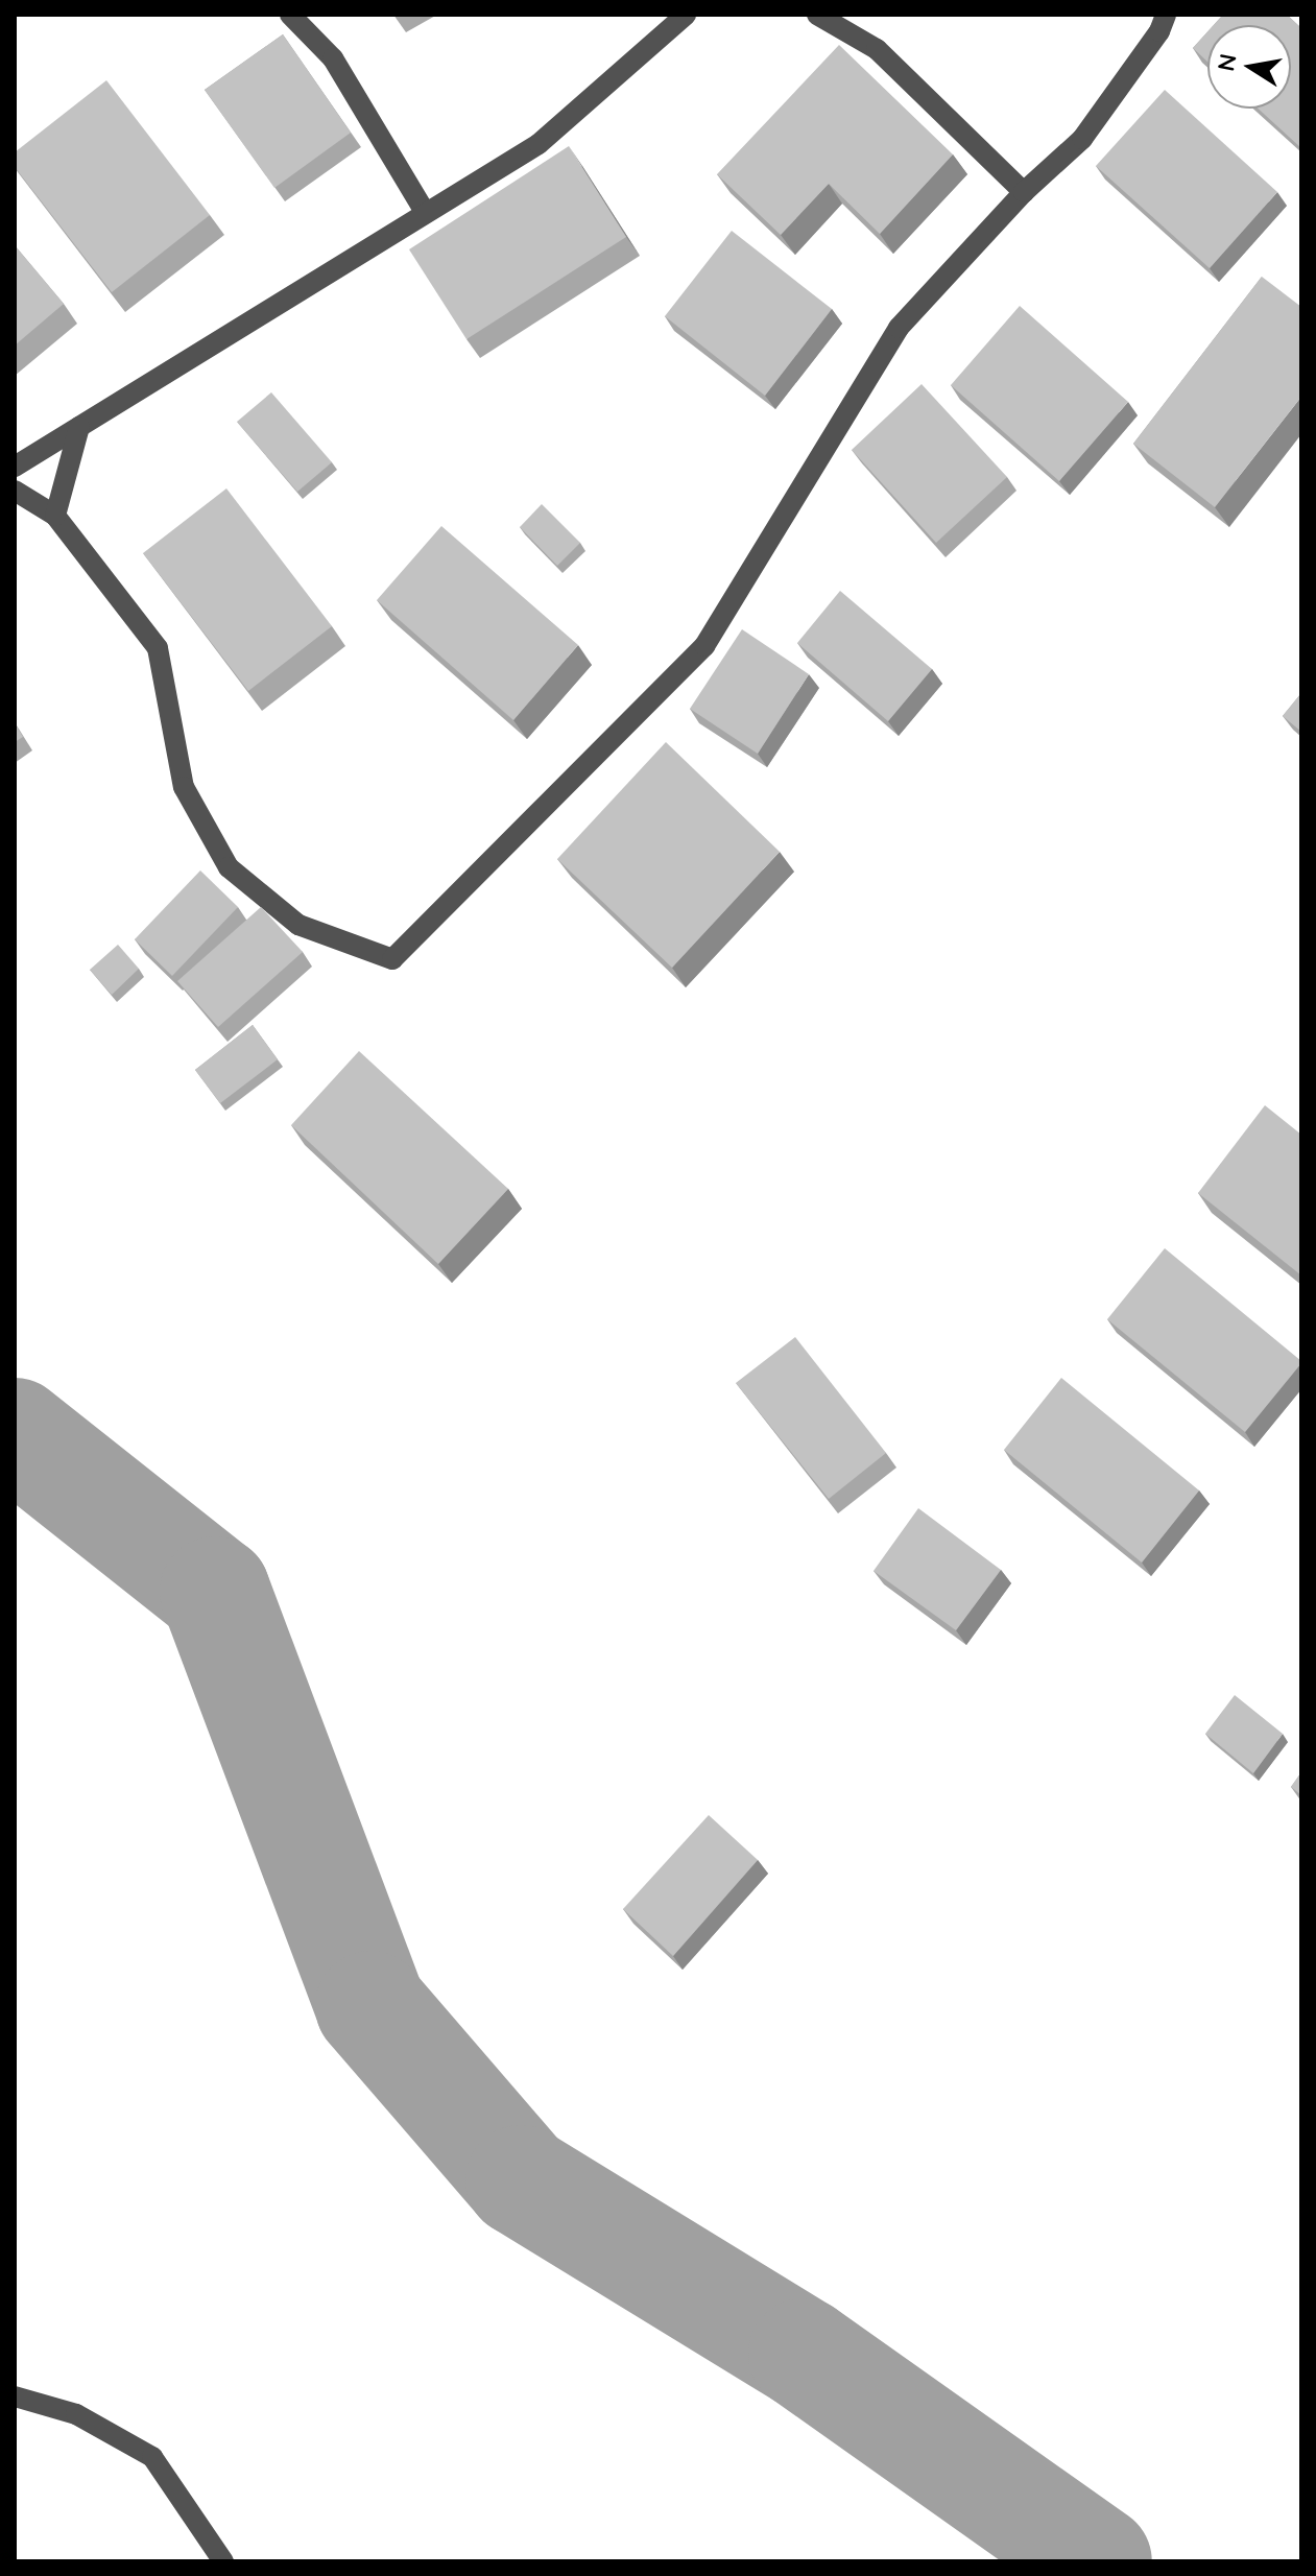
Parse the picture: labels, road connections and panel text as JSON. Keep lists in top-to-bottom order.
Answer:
{
  "north": "left"
}
